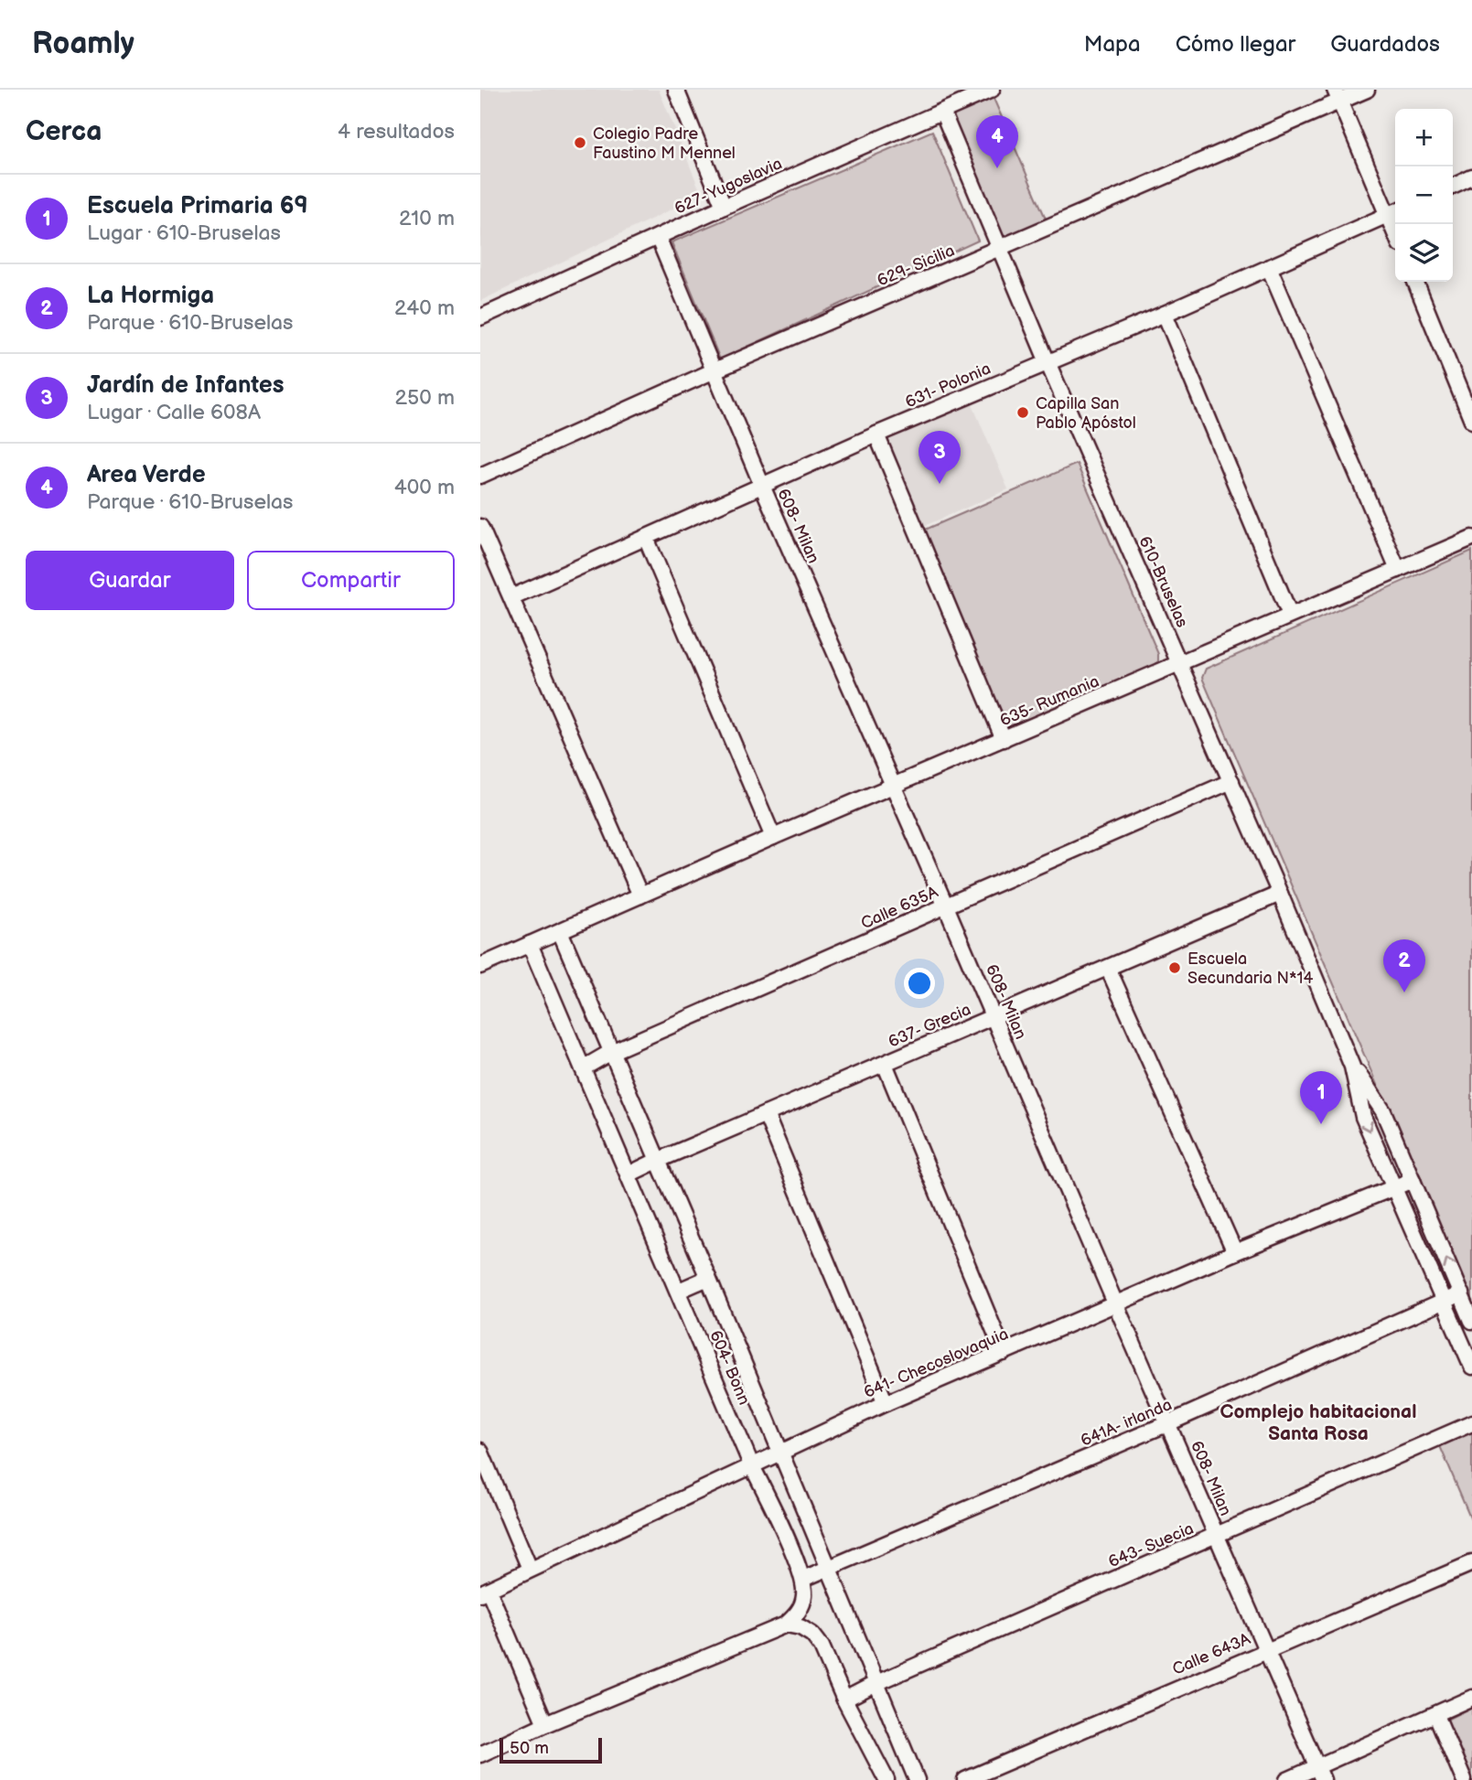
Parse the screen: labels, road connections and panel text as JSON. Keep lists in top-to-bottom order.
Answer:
{
  "streets": {
    "street": [
      "627- Yugoslavia",
      "629- Sicilia",
      "631- Polonia",
      "608- Milan",
      "610-Bruselas",
      "635- Rumania",
      "Calle 635A",
      "637- Grecia",
      "641- Checoslovaquia",
      "604- Bonn",
      "641A- irlanda",
      "643- Suecia",
      "Calle 643A"
    ]
  },
  "crossings": [
    ["627- Yugoslavia", "608- Milan"],
    ["627- Yugoslavia", "610-Bruselas"],
    ["629- Sicilia", "608- Milan"],
    ["629- Sicilia", "610-Bruselas"],
    ["631- Polonia", "608- Milan"],
    ["631- Polonia", "610-Bruselas"],
    ["608- Milan", "635- Rumania"],
    ["608- Milan", "Calle 635A"],
    ["608- Milan", "637- Grecia"],
    ["608- Milan", "641- Checoslovaquia"],
    ["608- Milan", "641A- irlanda"],
    ["608- Milan", "643- Suecia"],
    ["608- Milan", "Calle 643A"],
    ["610-Bruselas", "635- Rumania"],
    ["610-Bruselas", "Calle 635A"],
    ["610-Bruselas", "637- Grecia"],
    ["610-Bruselas", "641- Checoslovaquia"],
    ["610-Bruselas", "641A- irlanda"],
    ["635- Rumania", "604- Bonn"],
    ["Calle 635A", "604- Bonn"],
    ["637- Grecia", "604- Bonn"],
    ["641- Checoslovaquia", "604- Bonn"],
    ["604- Bonn", "641A- irlanda"],
    ["604- Bonn", "643- Suecia"]
  ],
  "districts": ["Complejo habitacional Santa Rosa"],
  "places": ["Colegio Padre Faustino M Mennel", "Capilla San Pablo Apóstol", "Escuela Secundaria N*14"],
  "scale_bar": "50 m",
  "page": {
    "header": "Roamly",
    "nav": ["Mapa", "Cómo llegar", "Guardados"],
    "heading": ["Cerca", "4 resultados"],
    "map_buttons": ["+", "−"],
    "pins": [
      "4",
      "3",
      "2",
      "1"
    ],
    "list": [
      {
        "mark": "1",
        "name": "Escuela Primaria 69",
        "note": "Lugar · 610-Bruselas",
        "value": "210 m"
      },
      {
        "mark": "2",
        "name": "La Hormiga",
        "note": "Parque · 610-Bruselas",
        "value": "240 m"
      },
      {
        "mark": "3",
        "name": "Jardín de Infantes",
        "note": "Lugar · Calle 608A",
        "value": "250 m"
      },
      {
        "mark": "4",
        "name": "Area Verde",
        "note": "Parque · 610-Bruselas",
        "value": "400 m"
      }
    ],
    "buttons": ["Guardar", "Compartir"],
    "scale": "50 m"
  }
}
